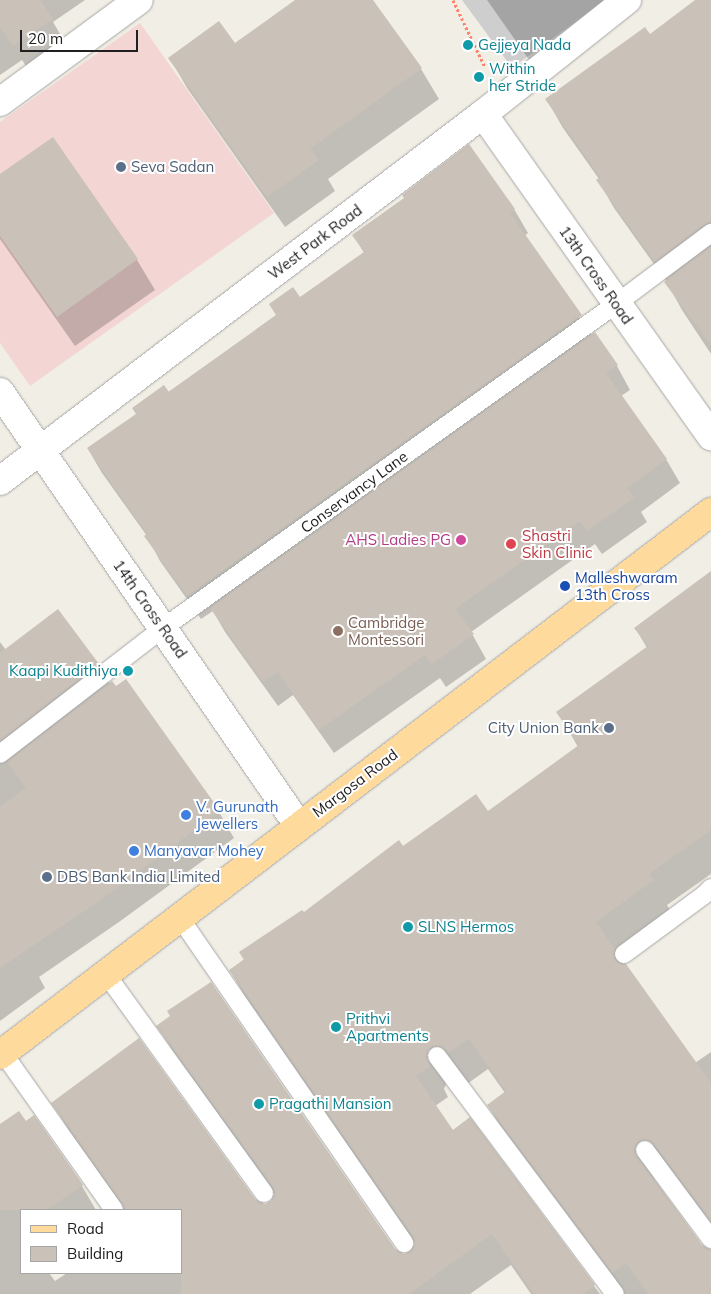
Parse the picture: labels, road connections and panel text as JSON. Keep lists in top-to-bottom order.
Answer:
{
  "streets": {
    "main road": ["Margosa Road"],
    "street": ["West Park Road", "13th Cross Road", "14th Cross Road"],
    "lane": ["Conservancy Lane"]
  },
  "crossings": [
    ["West Park Road", "13th Cross Road"],
    ["West Park Road", "14th Cross Road"],
    ["13th Cross Road", "Conservancy Lane"],
    ["Conservancy Lane", "14th Cross Road"],
    ["14th Cross Road", "Margosa Road"]
  ],
  "places": [
    "Gejjeya Nada",
    "Within her Stride",
    "Seva Sadan",
    "AHS Ladies PG",
    "Shastri Skin Clinic",
    "Malleshwaram 13th Cross",
    "Cambridge Montessori",
    "Kaapi Kudithiya",
    "City Union Bank",
    "V. Gurunath Jewellers",
    "Manyavar Mohey",
    "DBS Bank India Limited",
    "SLNS Hermos",
    "Prithvi Apartments",
    "Pragathi Mansion"
  ],
  "legend": ["Road", "Building"],
  "scale_bar": "20 m"
}
